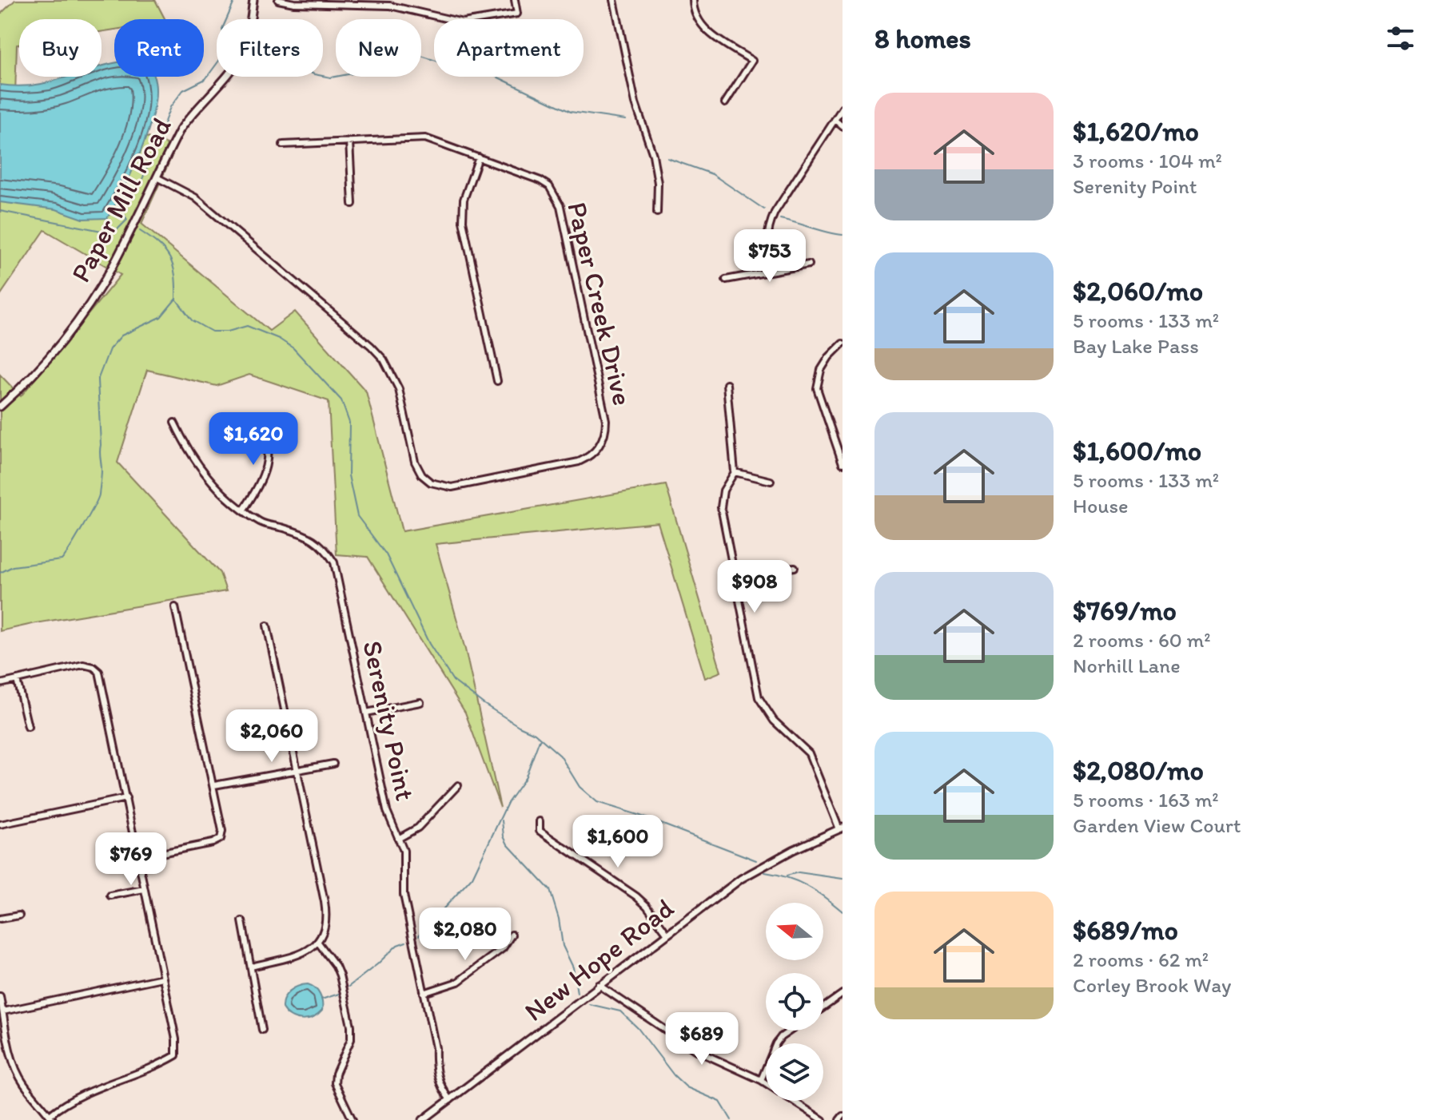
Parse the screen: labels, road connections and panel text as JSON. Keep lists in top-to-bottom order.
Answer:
{
  "streets": {
    "street": [
      "Paper Mill Road",
      "Paper Creek Drive",
      "Serenity Point",
      "New Hope Road"
    ]
  },
  "crossings": [
    ["Paper Mill Road", "Paper Creek Drive"],
    ["Serenity Point", "New Hope Road"]
  ],
  "north": "left",
  "page": {
    "heading": "8 homes",
    "chip": [
      "Buy",
      "Rent",
      "Filters",
      "New",
      "Apartment"
    ],
    "list": [
      {
        "name": "$1,620/mo",
        "note": "3 rooms · 104 m² · Serenity Point"
      },
      {
        "name": "$2,060/mo",
        "note": "5 rooms · 133 m² · Bay Lake Pass"
      },
      {
        "name": "$1,600/mo",
        "note": "5 rooms · 133 m² · House"
      },
      {
        "name": "$769/mo",
        "note": "2 rooms · 60 m² · Norhill Lane"
      },
      {
        "name": "$2,080/mo",
        "note": "5 rooms · 163 m² · Garden View Court"
      },
      {
        "name": "$689/mo",
        "note": "2 rooms · 62 m² · Corley Brook Way"
      }
    ],
    "price": [
      "$753",
      "$1,620",
      "$908",
      "$2,060",
      "$1,600",
      "$769",
      "$2,080",
      "$689"
    ]
  }
}
